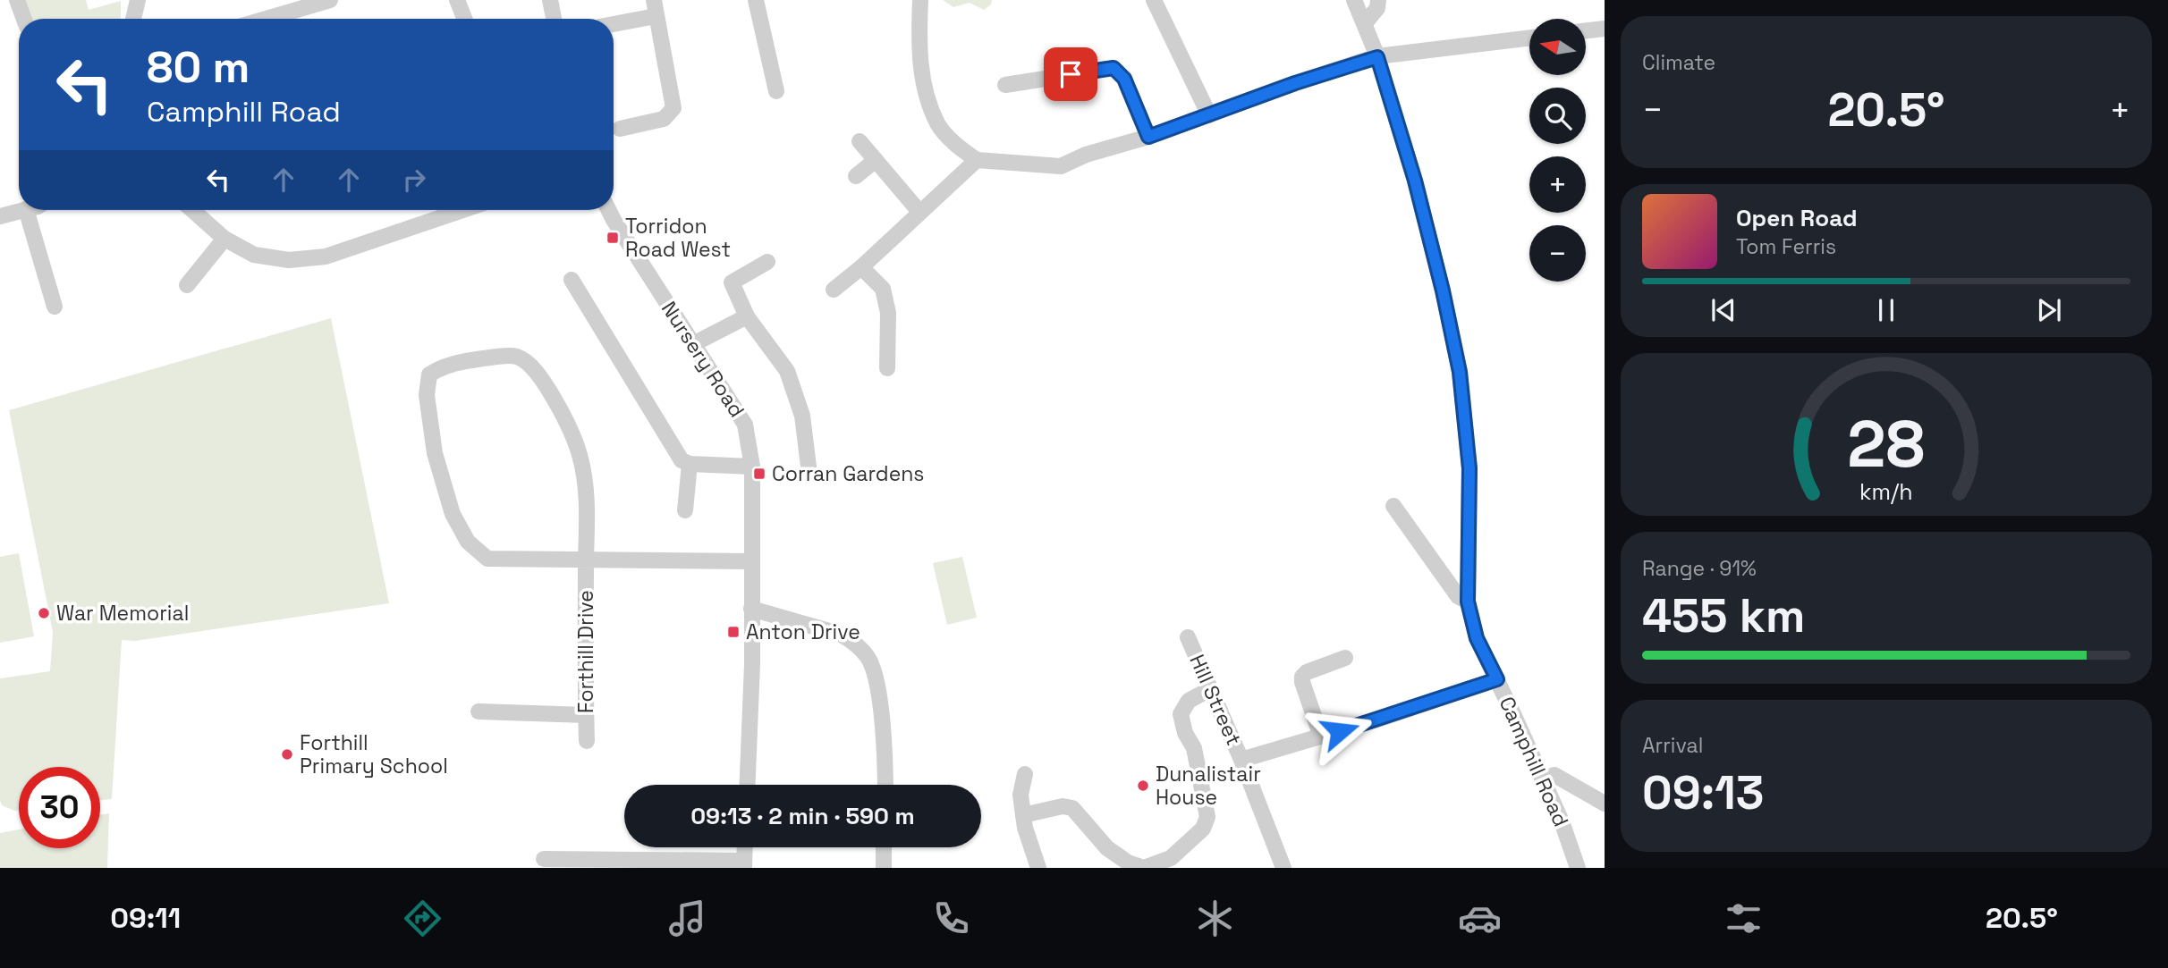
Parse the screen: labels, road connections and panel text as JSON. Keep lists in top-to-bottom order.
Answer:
{
  "streets": {
    "street": [
      "Nursery Road",
      "Forthill Drive",
      "Hill Street",
      "Camphill Road"
    ]
  },
  "crossings": [
    ["Nursery Road", "Forthill Drive"]
  ],
  "places": {
    "transit": ["Torridon Road West", "Corran Gardens", "Anton Drive"],
    "other": ["War Memorial", "Forthill Primary School", "Dunalistair House"]
  },
  "north": "left",
  "page": {
    "tile": [
      "Climate",
      ["Range · 91%", "455 km"],
      ["Arrival", "09:13"]
    ],
    "map_buttons": ["+", "−"],
    "turn": ["80 m", "Camphill Road"],
    "heat": ["−", "20.5°", "+"],
    "song": ["Open Road", "Tom Ferris"],
    "limit": "30",
    "trip": "09:13 · 2 min · 590 m",
    "tabs": ["09:11", "20.5°"],
    "gauge": ["28", "km/h"]
  }
}
